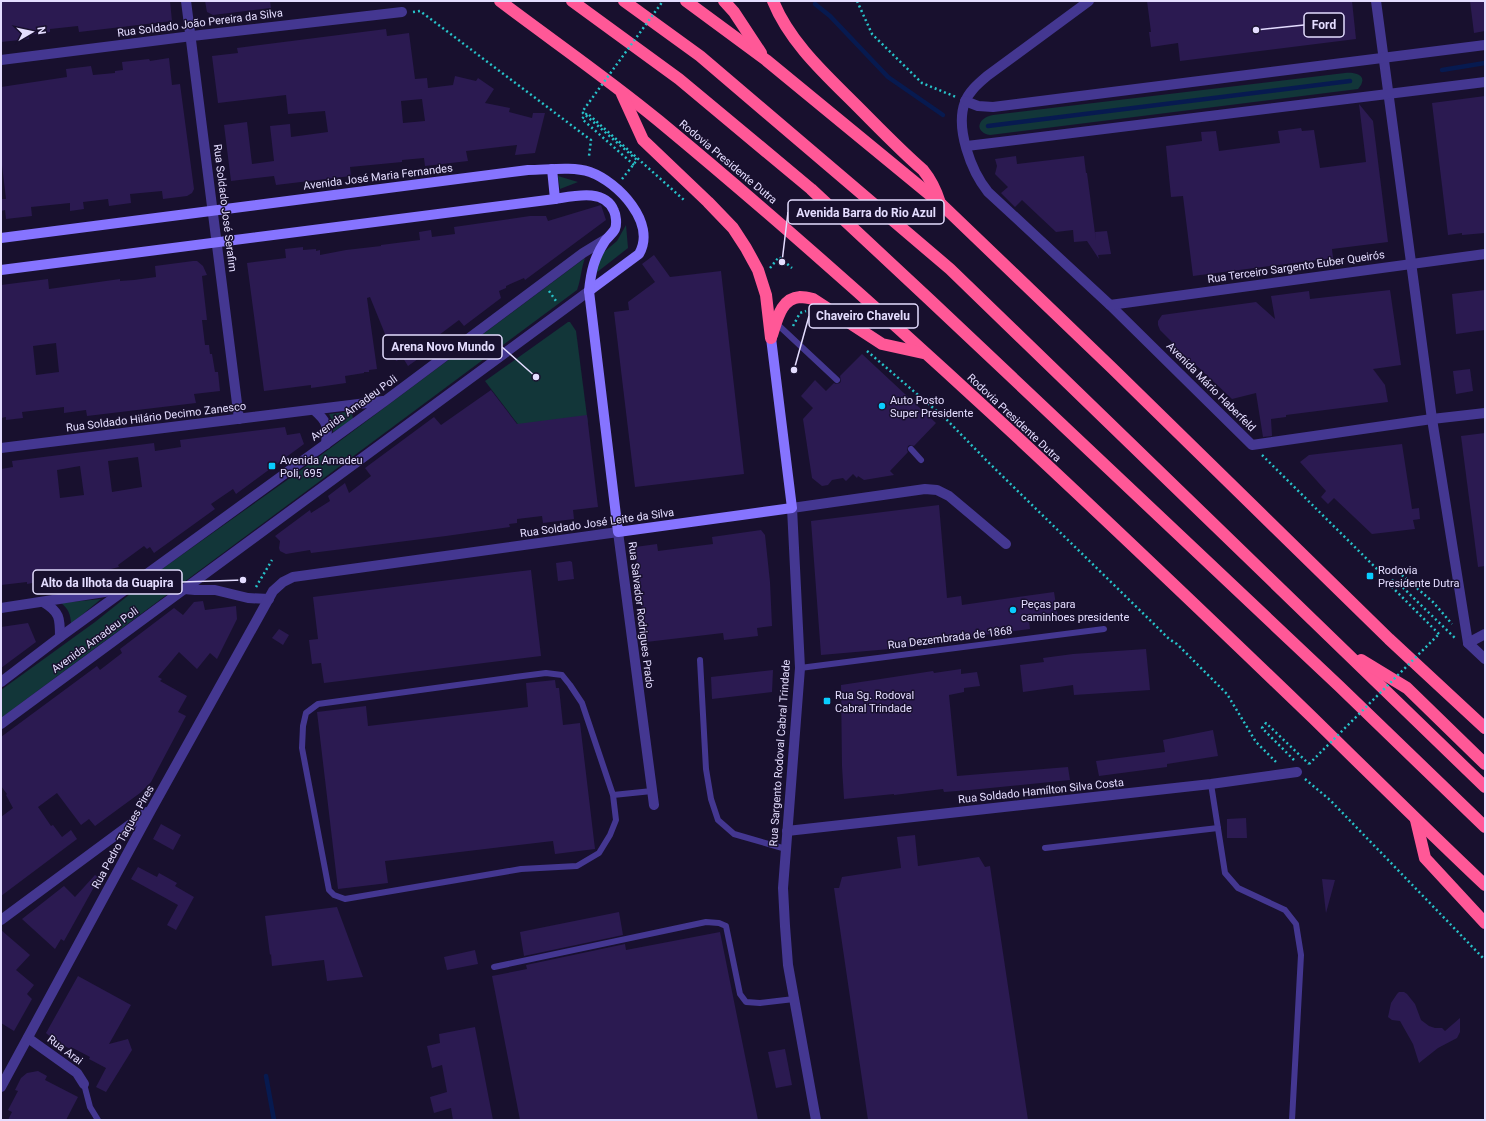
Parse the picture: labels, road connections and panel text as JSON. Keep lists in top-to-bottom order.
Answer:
{
  "streets": {
    "highway": ["Rodovia Presidente Dutra"],
    "main road": [
      "Avenida José Maria Fernandes",
      "Rua Soldado José Leite da Silva",
      "Rua Salvador Rodrigues Prado",
      "Rua Sargento Rodoval Cabral Trindade"
    ],
    "street": [
      "Rua Soldado João Pereira da Silva",
      "Rua Soldado José Serafim",
      "Rua Terceiro Sargento Euber Queirós",
      "Avenida Mário Haberfeld",
      "Avenida Amadeu Poli",
      "Rua Soldado Hilário Decimo Zanesco",
      "Rua Soldado Hamílton Silva Costa",
      "Rua Pedro Taques Pires",
      "Rua Arai"
    ],
    "lane": ["Rua Dezembrada de 1868"]
  },
  "crossings": [
    ["Rua Soldado João Pereira da Silva", "Rua Soldado José Serafim"],
    ["Avenida José Maria Fernandes", "Rua Soldado José Serafim"],
    ["Avenida José Maria Fernandes", "Avenida Amadeu Poli"],
    ["Avenida José Maria Fernandes", "Rua Salvador Rodrigues Prado"],
    ["Rua Soldado José Serafim", "Rua Soldado Hilário Decimo Zanesco"],
    ["Rua Terceiro Sargento Euber Queirós", "Avenida Mário Haberfeld"],
    ["Avenida Amadeu Poli", "Rua Soldado Hilário Decimo Zanesco"],
    ["Avenida Amadeu Poli", "Rua Salvador Rodrigues Prado"],
    ["Rua Soldado José Leite da Silva", "Rua Salvador Rodrigues Prado"],
    ["Rua Soldado José Leite da Silva", "Rua Sargento Rodoval Cabral Trindade"],
    ["Rua Soldado José Leite da Silva", "Rua Pedro Taques Pires"],
    ["Rua Dezembrada de 1868", "Rua Sargento Rodoval Cabral Trindade"],
    ["Rua Sargento Rodoval Cabral Trindade", "Rua Soldado Hamílton Silva Costa"],
    ["Rua Pedro Taques Pires", "Rua Arai"]
  ],
  "places": {
    "other": [
      "Ford",
      "Avenida Barra do Rio Azul",
      "Chaveiro Chavelu",
      "Arena Novo Mundo",
      "Auto Posto Super Presidente",
      "Alto da Ilhota da Guapira",
      "Peças para caminhoes presidente"
    ],
    "transit": ["Avenida Amadeu Poli, 695", "Rodovia Presidente Dutra", "Rua Sg. Rodoval Cabral Trindade"]
  },
  "north": "right"
}
